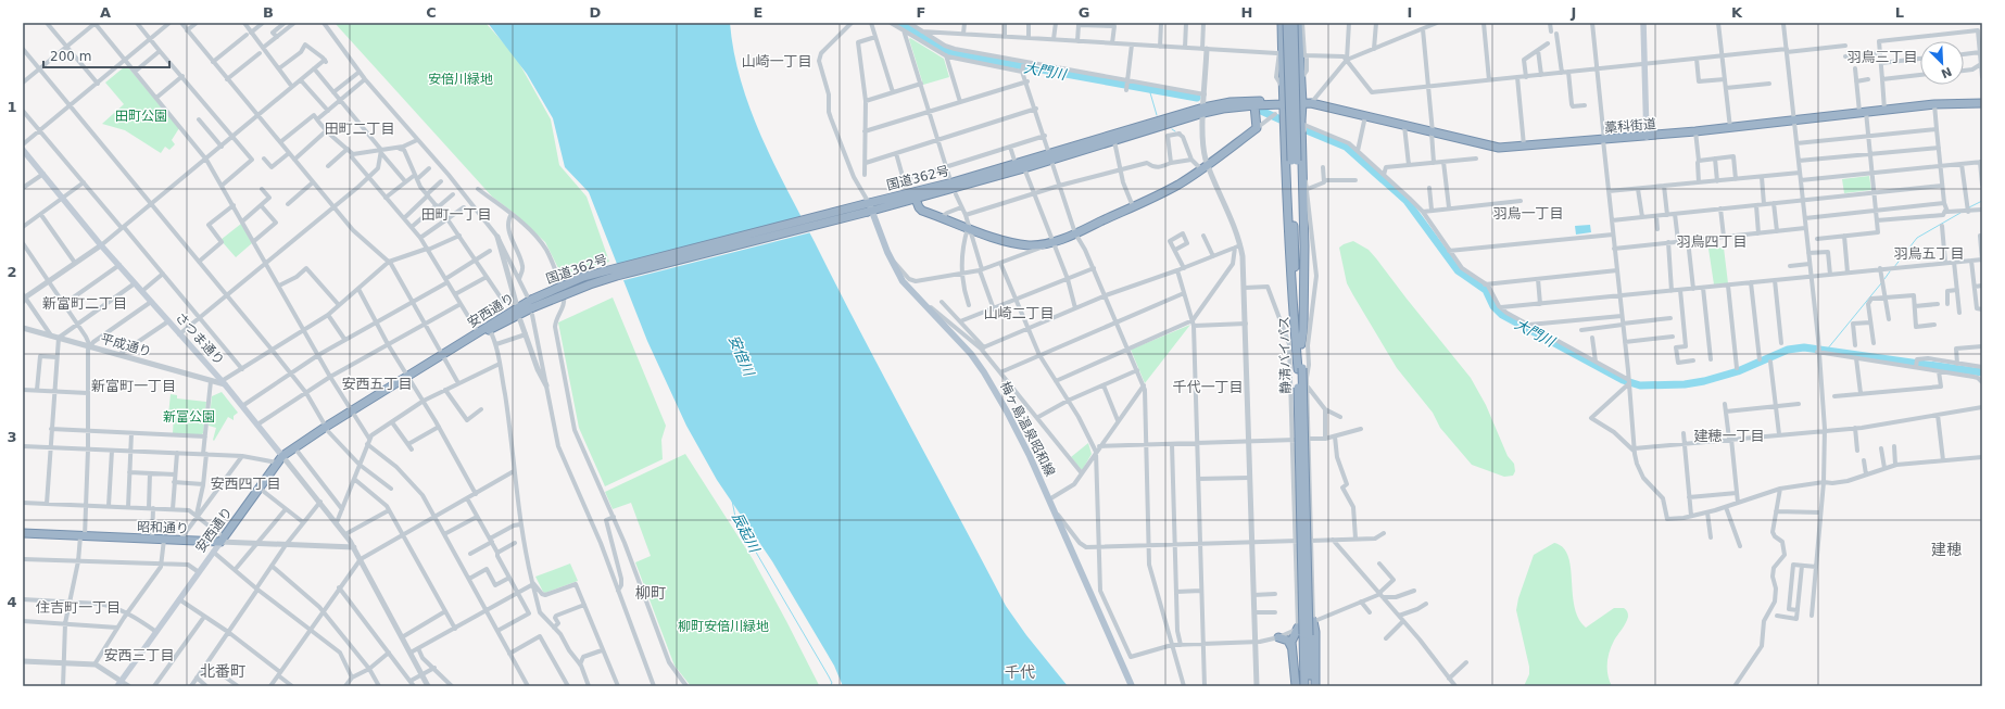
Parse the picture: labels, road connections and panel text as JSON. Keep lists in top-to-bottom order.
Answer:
{
  "streets": {
    "highway": [
      "藁科街道",
      "国道362号",
      "安西通り",
      "静清バイパス",
      "昭和通り"
    ],
    "main road": ["さつま通り", "梅ヶ島温泉昭和線"],
    "street": ["平成通り"]
  },
  "crossings": [
    ["藁科街道", "国道362号"],
    ["国道362号", "安西通り"],
    ["国道362号", "梅ヶ島温泉昭和線"],
    ["安西通り", "さつま通り"],
    ["安西通り", "昭和通り"],
    ["さつま通り", "平成通り"],
    ["さつま通り", "昭和通り"]
  ],
  "districts": [
    "羽鳥三丁目",
    "山崎一丁目",
    "田町二丁目",
    "羽鳥一丁目",
    "田町一丁目",
    "羽鳥四丁目",
    "羽鳥五丁目",
    "新富町二丁目",
    "山崎二丁目",
    "安西五丁目",
    "新富町一丁目",
    "千代一丁目",
    "建穂一丁目",
    "安西四丁目",
    "建穂",
    "柳町",
    "住吉町一丁目",
    "安西三丁目",
    "北番町",
    "千代"
  ],
  "water": ["大門川", "安倍川", "辰起川"],
  "parks": [
    "安倍川緑地",
    "田町公園",
    "新富公園",
    "柳町安倍川緑地"
  ],
  "scale_bar": "200 m",
  "north": "bottom right",
  "grid": {
    "columns": [
      "A",
      "B",
      "C",
      "D",
      "E",
      "F",
      "G",
      "H",
      "I",
      "J",
      "K",
      "L"
    ],
    "rows": [
      "1",
      "2",
      "3",
      "4"
    ]
  }
}
